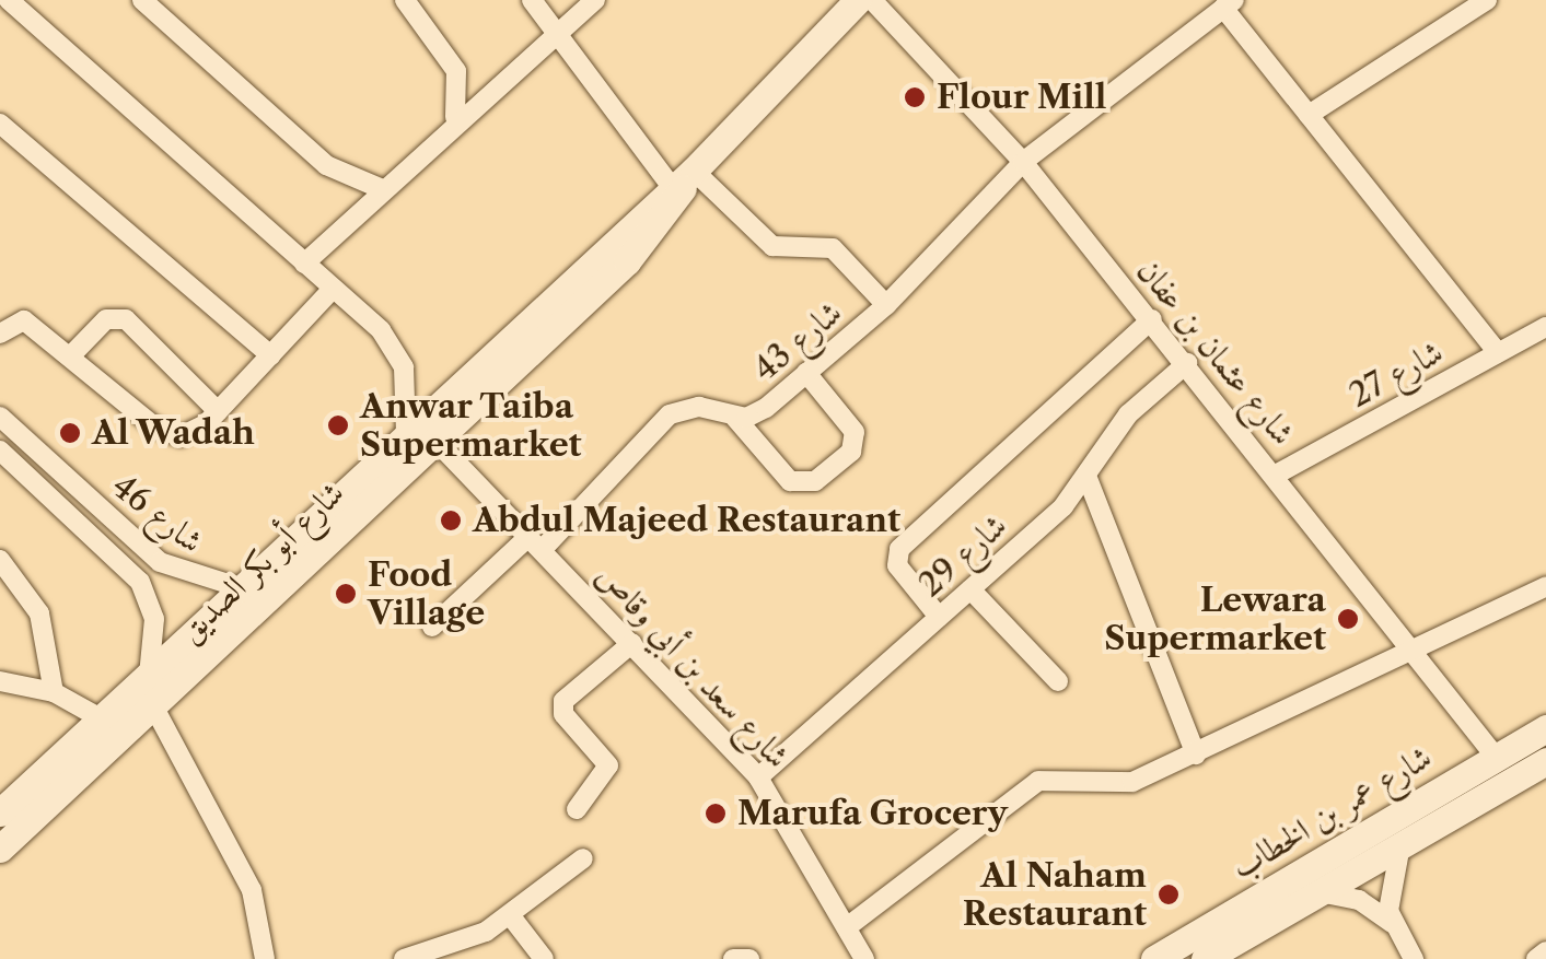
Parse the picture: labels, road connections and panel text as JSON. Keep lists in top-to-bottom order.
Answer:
{
  "streets": {
    "street": [
      "شارع 43",
      "شارع عثمان بن عفان",
      "شارع 27",
      "شارع 46",
      "شارع 29",
      "شارع أبو بكر الصديق",
      "شارع سعد بن أبي وقاص",
      "شارع عمر بن الخطاب"
    ]
  },
  "crossings": [
    ["شارع 43", "شارع عثمان بن عفان"],
    ["شارع 43", "شارع سعد بن أبي وقاص"],
    ["شارع عثمان بن عفان", "شارع 27"],
    ["شارع عثمان بن عفان", "شارع 29"],
    ["شارع عثمان بن عفان", "شارع عمر بن الخطاب"],
    ["شارع 46", "شارع أبو بكر الصديق"],
    ["شارع 29", "شارع سعد بن أبي وقاص"],
    ["شارع أبو بكر الصديق", "شارع سعد بن أبي وقاص"]
  ],
  "places": [
    "Flour Mill",
    "Anwar Taiba Supermarket",
    "Al Wadah",
    "Abdul Majeed Restaurant",
    "Food Village",
    "Lewara Supermarket",
    "Marufa Grocery",
    "Al Naham Restaurant"
  ]
}
